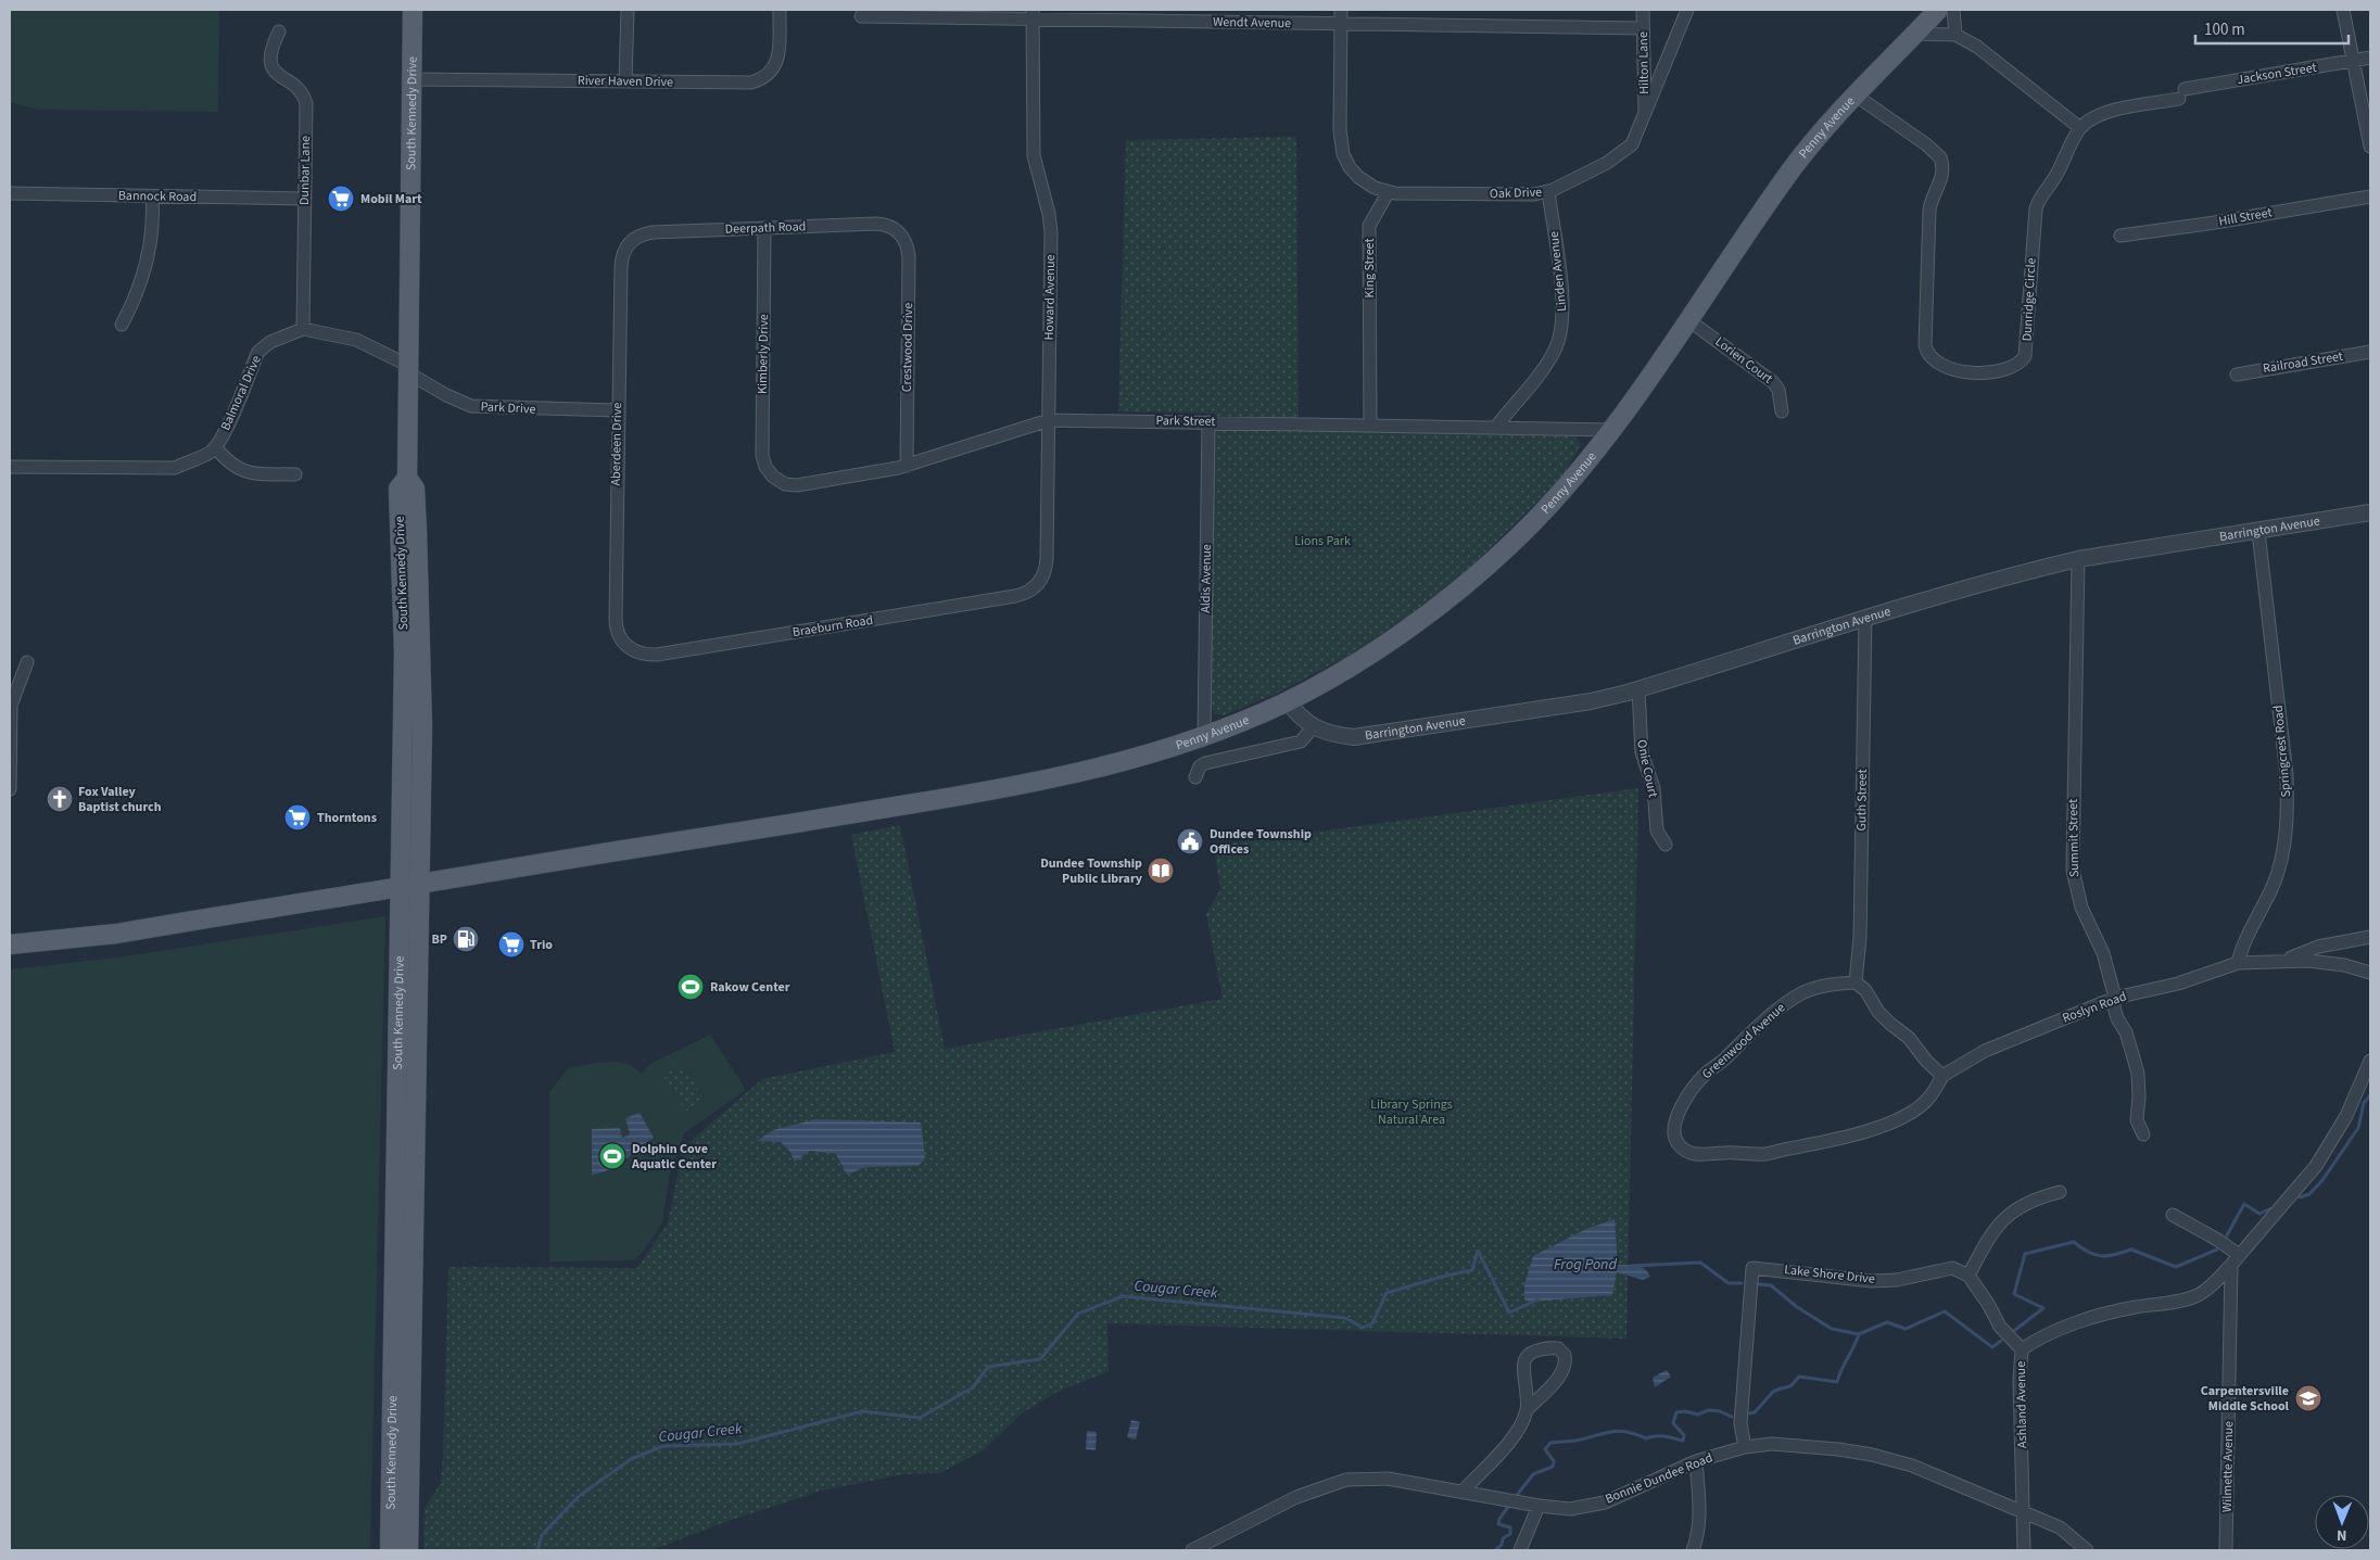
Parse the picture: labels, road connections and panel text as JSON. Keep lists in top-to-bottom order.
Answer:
{
  "streets": {
    "main road": ["South Kennedy Drive", "Penny Avenue"],
    "street": [
      "Wendt Avenue",
      "Hilton Lane",
      "Jackson Street",
      "River Haven Drive",
      "Dunbar Lane",
      "Oak Drive",
      "Bannock Road",
      "Hill Street",
      "Deerpath Road",
      "King Street",
      "Linden Avenue",
      "Howard Avenue",
      "Dunridge Circle",
      "Crestwood Drive",
      "Kimberly Drive",
      "Lorien Court",
      "Railroad Street",
      "Balmoral Drive",
      "Park Drive",
      "Park Street",
      "Aberdeen Drive",
      "Barrington Avenue",
      "Aldis Avenue",
      "Braeburn Road",
      "Springcrest Road",
      "Onie Court",
      "Guth Street",
      "Summit Street",
      "Roslyn Road",
      "Greenwood Avenue",
      "Lake Shore Drive",
      "Ashland Avenue",
      "Wilmette Avenue",
      "Bonnie Dundee Road"
    ]
  },
  "crossings": [
    ["Wendt Avenue", "Hilton Lane"],
    ["Wendt Avenue", "Howard Avenue"],
    ["Hilton Lane", "Oak Drive"],
    ["Jackson Street", "Dunridge Circle"],
    ["River Haven Drive", "South Kennedy Drive"],
    ["South Kennedy Drive", "Penny Avenue"],
    ["South Kennedy Drive", "Park Drive"],
    ["Penny Avenue", "Dunridge Circle"],
    ["Penny Avenue", "Lorien Court"],
    ["Penny Avenue", "Park Street"],
    ["Penny Avenue", "Barrington Avenue"],
    ["Penny Avenue", "Aldis Avenue"],
    ["Dunbar Lane", "Bannock Road"],
    ["Dunbar Lane", "Balmoral Drive"],
    ["Oak Drive", "King Street"],
    ["Oak Drive", "Linden Avenue"],
    ["Deerpath Road", "Crestwood Drive"],
    ["Deerpath Road", "Kimberly Drive"],
    ["Deerpath Road", "Aberdeen Drive"],
    ["King Street", "Park Street"],
    ["Linden Avenue", "Park Street"],
    ["Howard Avenue", "Park Street"],
    ["Howard Avenue", "Braeburn Road"],
    ["Crestwood Drive", "Park Street"],
    ["Kimberly Drive", "Park Street"],
    ["Park Drive", "Aberdeen Drive"],
    ["Park Street", "Aldis Avenue"],
    ["Aberdeen Drive", "Braeburn Road"],
    ["Barrington Avenue", "Springcrest Road"],
    ["Barrington Avenue", "Onie Court"],
    ["Barrington Avenue", "Guth Street"],
    ["Barrington Avenue", "Summit Street"],
    ["Springcrest Road", "Roslyn Road"],
    ["Guth Street", "Greenwood Avenue"],
    ["Summit Street", "Roslyn Road"],
    ["Roslyn Road", "Greenwood Avenue"],
    ["Lake Shore Drive", "Ashland Avenue"],
    ["Lake Shore Drive", "Bonnie Dundee Road"],
    ["Ashland Avenue", "Bonnie Dundee Road"]
  ],
  "water": ["Frog Pond", "Cougar Creek"],
  "parks": ["Lions Park", "Library Springs Natural Area"],
  "places": {
    "supermarket": ["Mobil Mart", "Thorntons", "Trio"],
    "church": ["Fox Valley Baptist church"],
    "public building": ["Dundee Township Offices"],
    "library": ["Dundee Township Public Library"],
    "fuel station": ["BP"],
    "sports": ["Rakow Center", "Dolphin Cove Aquatic Center"],
    "school or university": ["Carpentersville Middle School"]
  },
  "scale_bar": "100 m",
  "north": "bottom"
}
